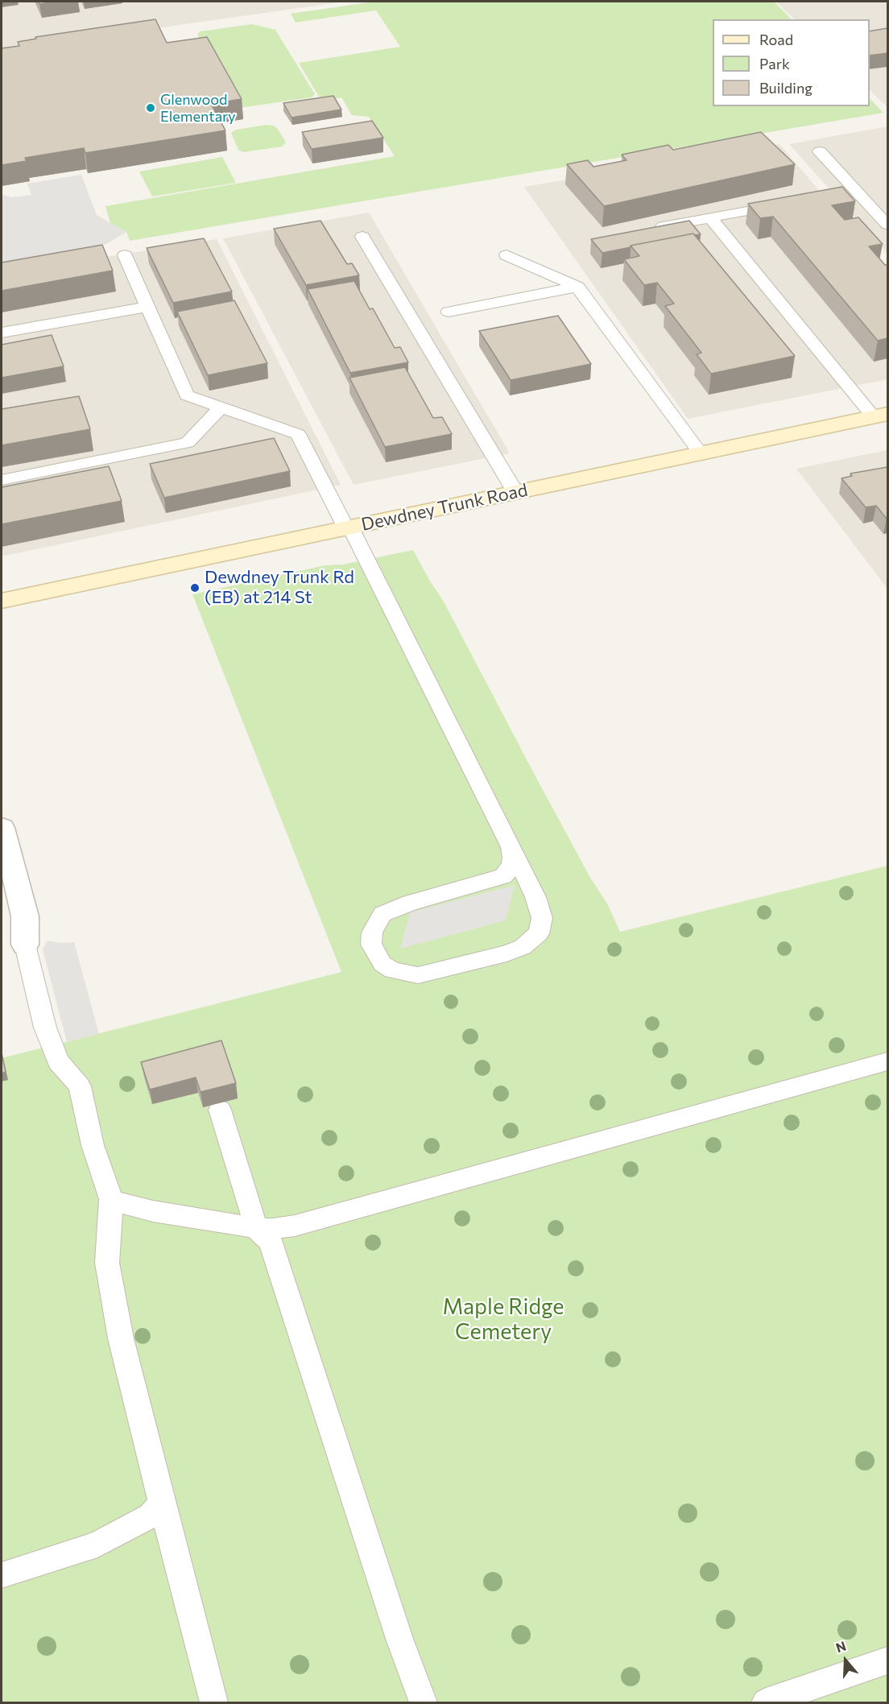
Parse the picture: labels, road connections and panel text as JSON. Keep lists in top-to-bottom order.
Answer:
{
  "streets": {
    "main road": ["Dewdney Trunk Road"]
  },
  "parks": ["Maple Ridge Cemetery"],
  "places": ["Glenwood Elementary", "Dewdney Trunk Rd (EB) at 214 St"],
  "legend": ["Road", "Park", "Building"],
  "north": "top"
}
